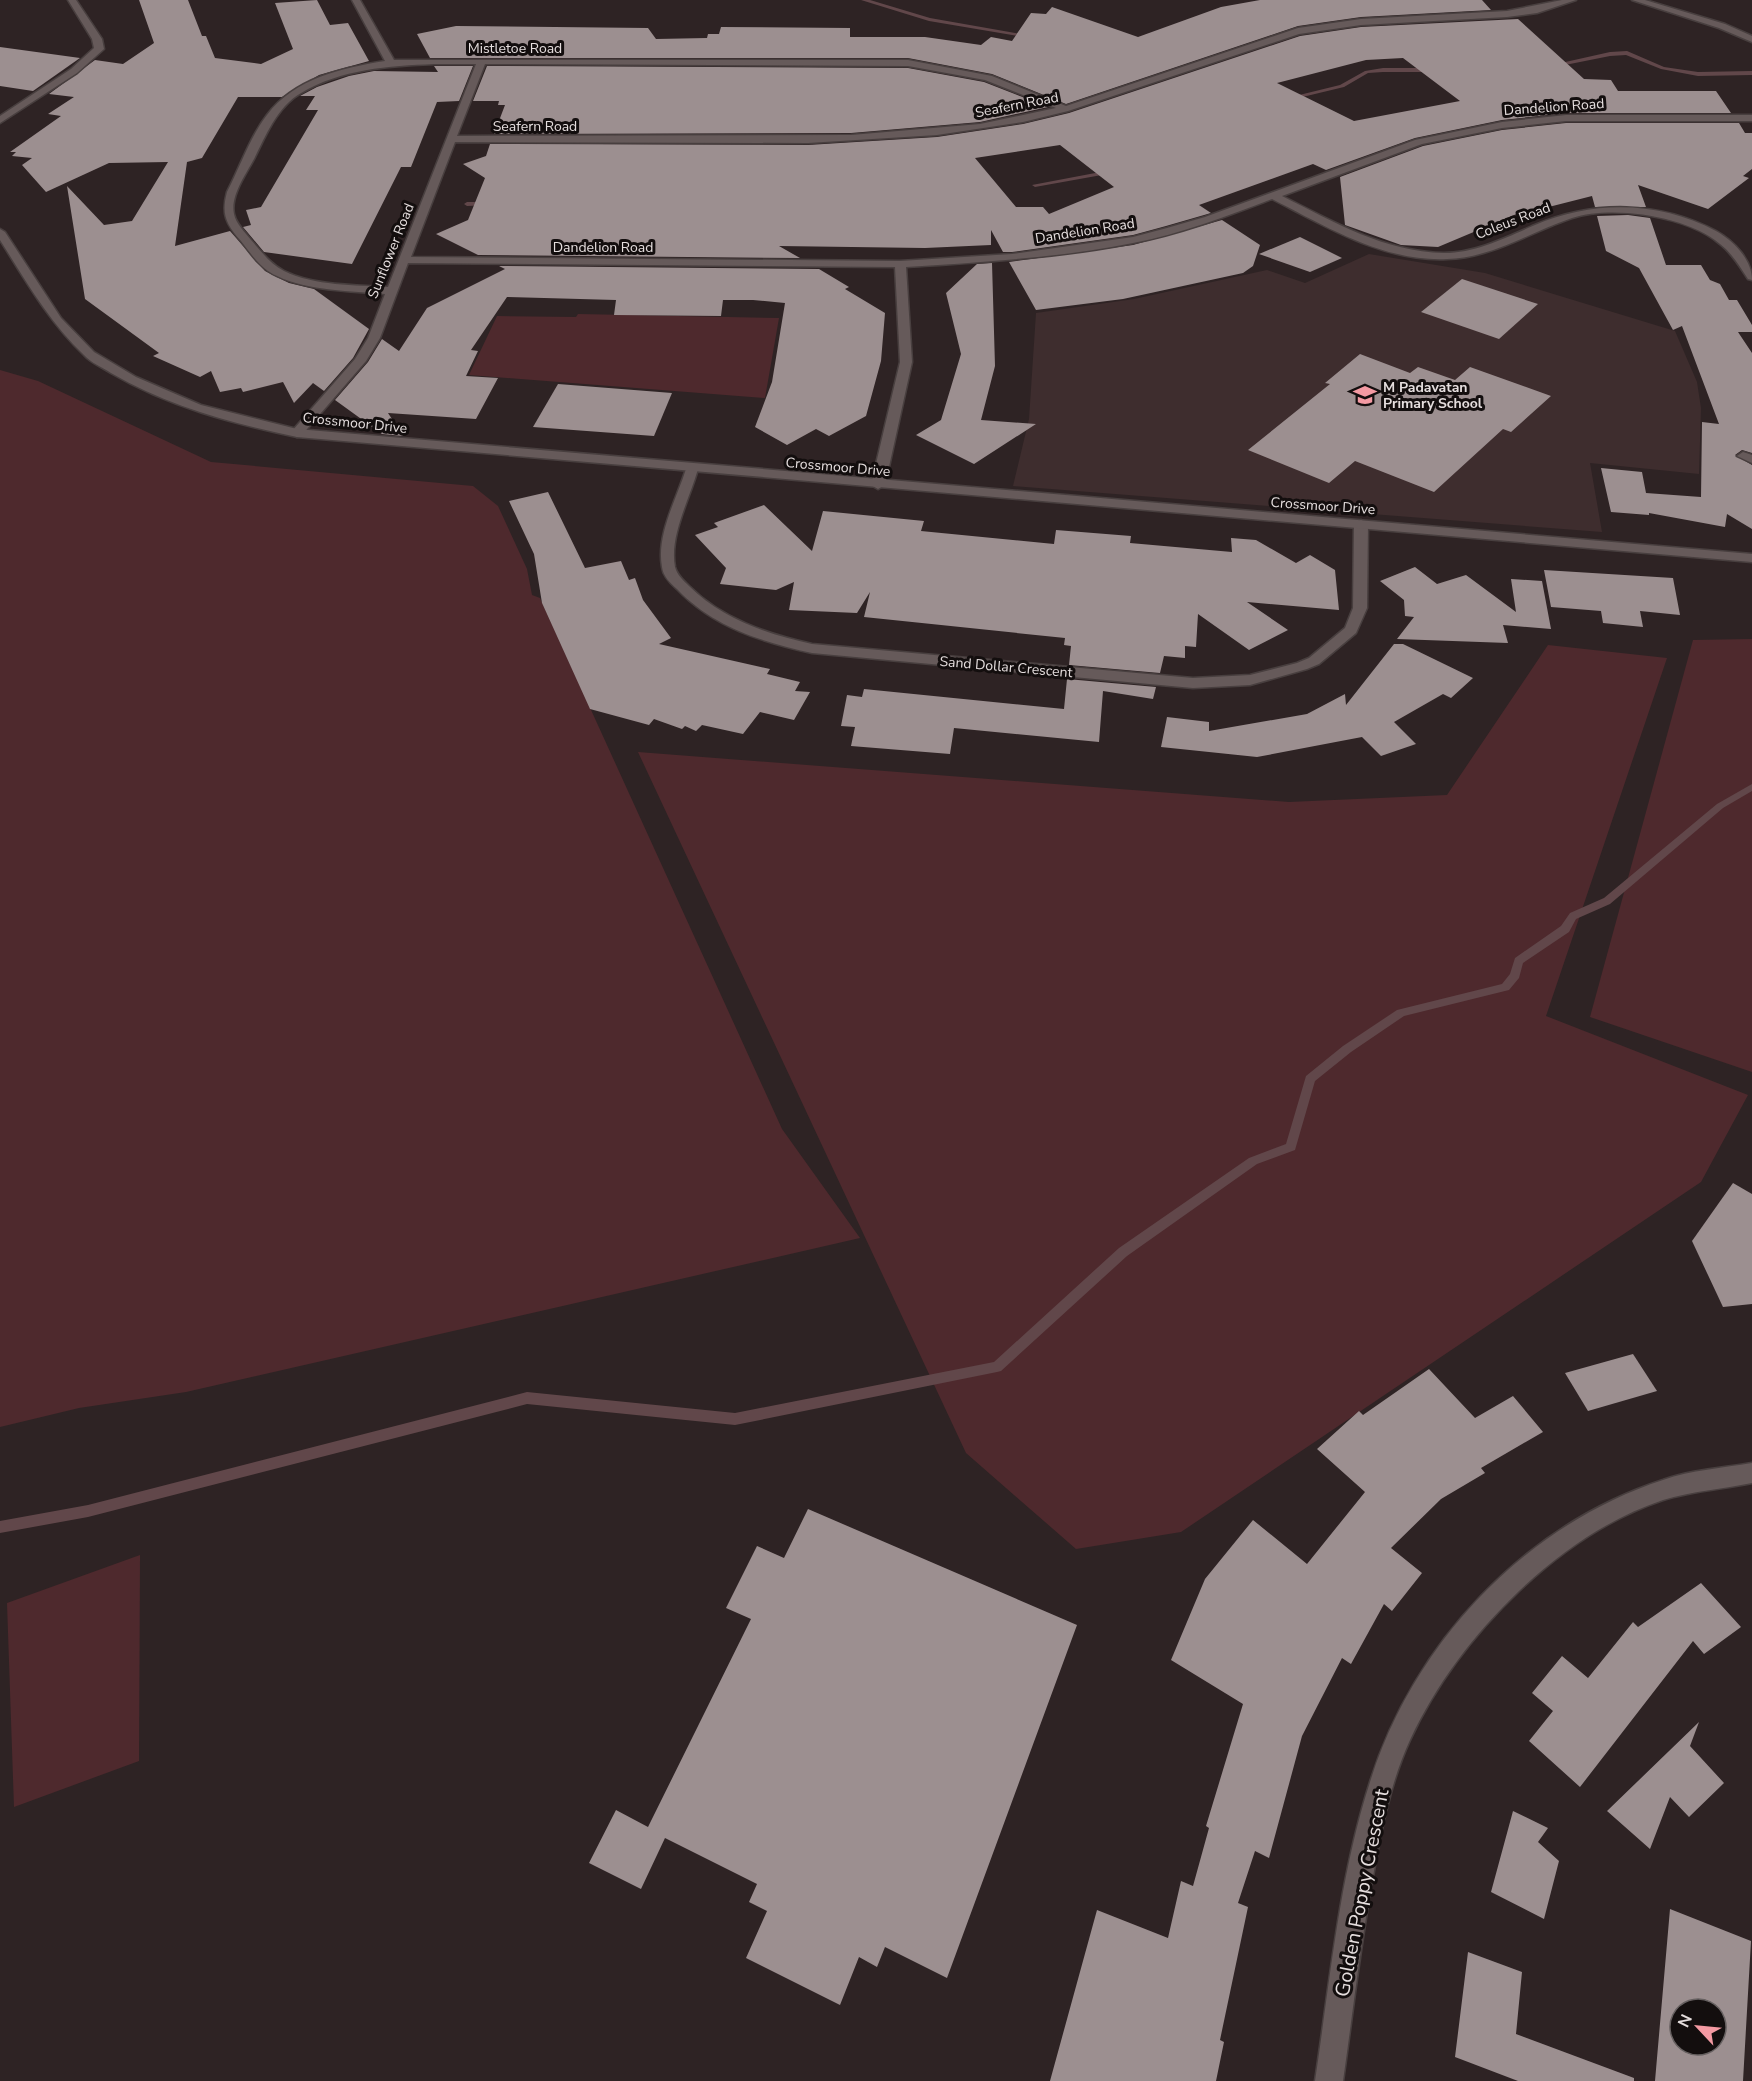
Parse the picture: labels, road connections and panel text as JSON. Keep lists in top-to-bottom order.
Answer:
{
  "streets": {
    "street": [
      "Mistletoe Road",
      "Seafern Road",
      "Dandelion Road",
      "Coleus Road",
      "Sunflower Road",
      "Crossmoor Drive",
      "Sand Dollar Crescent",
      "Golden Poppy Crescent"
    ]
  },
  "crossings": [
    ["Mistletoe Road", "Seafern Road"],
    ["Mistletoe Road", "Sunflower Road"],
    ["Seafern Road", "Sunflower Road"],
    ["Dandelion Road", "Coleus Road"],
    ["Dandelion Road", "Sunflower Road"],
    ["Sunflower Road", "Crossmoor Drive"],
    ["Crossmoor Drive", "Sand Dollar Crescent"]
  ],
  "places": {
    "school or university": ["M Padavatan Primary School"]
  },
  "north": "top left"
}
